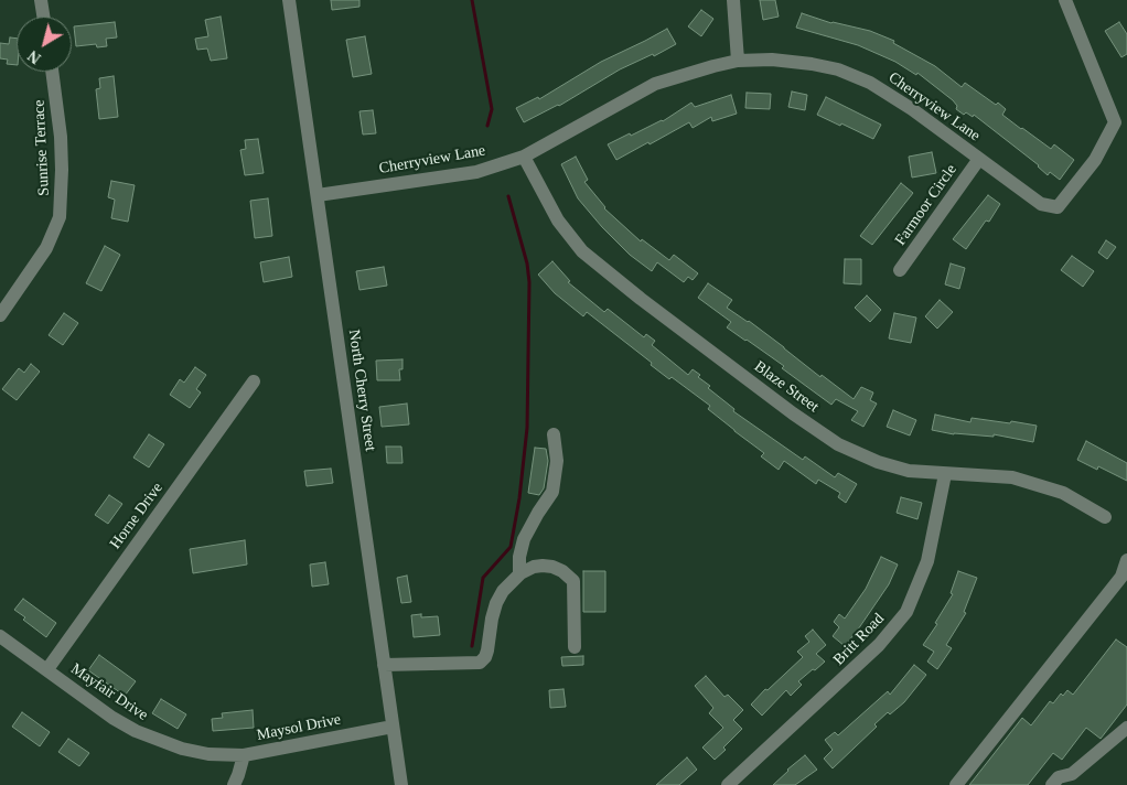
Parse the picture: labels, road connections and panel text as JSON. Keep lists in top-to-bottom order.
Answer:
{
  "streets": {
    "street": [
      "Cherryview Lane",
      "Sunrise Terrace",
      "Farmoor Circle",
      "Blaze Street",
      "North Cherry Street",
      "Horne Drive",
      "Britt Road",
      "Mayfair Drive",
      "Maysol Drive"
    ]
  },
  "crossings": [
    ["Cherryview Lane", "Farmoor Circle"],
    ["Cherryview Lane", "Blaze Street"],
    ["Cherryview Lane", "North Cherry Street"],
    ["Blaze Street", "Britt Road"],
    ["North Cherry Street", "Maysol Drive"],
    ["Horne Drive", "Mayfair Drive"],
    ["Mayfair Drive", "Maysol Drive"]
  ],
  "north": "bottom left"
}
